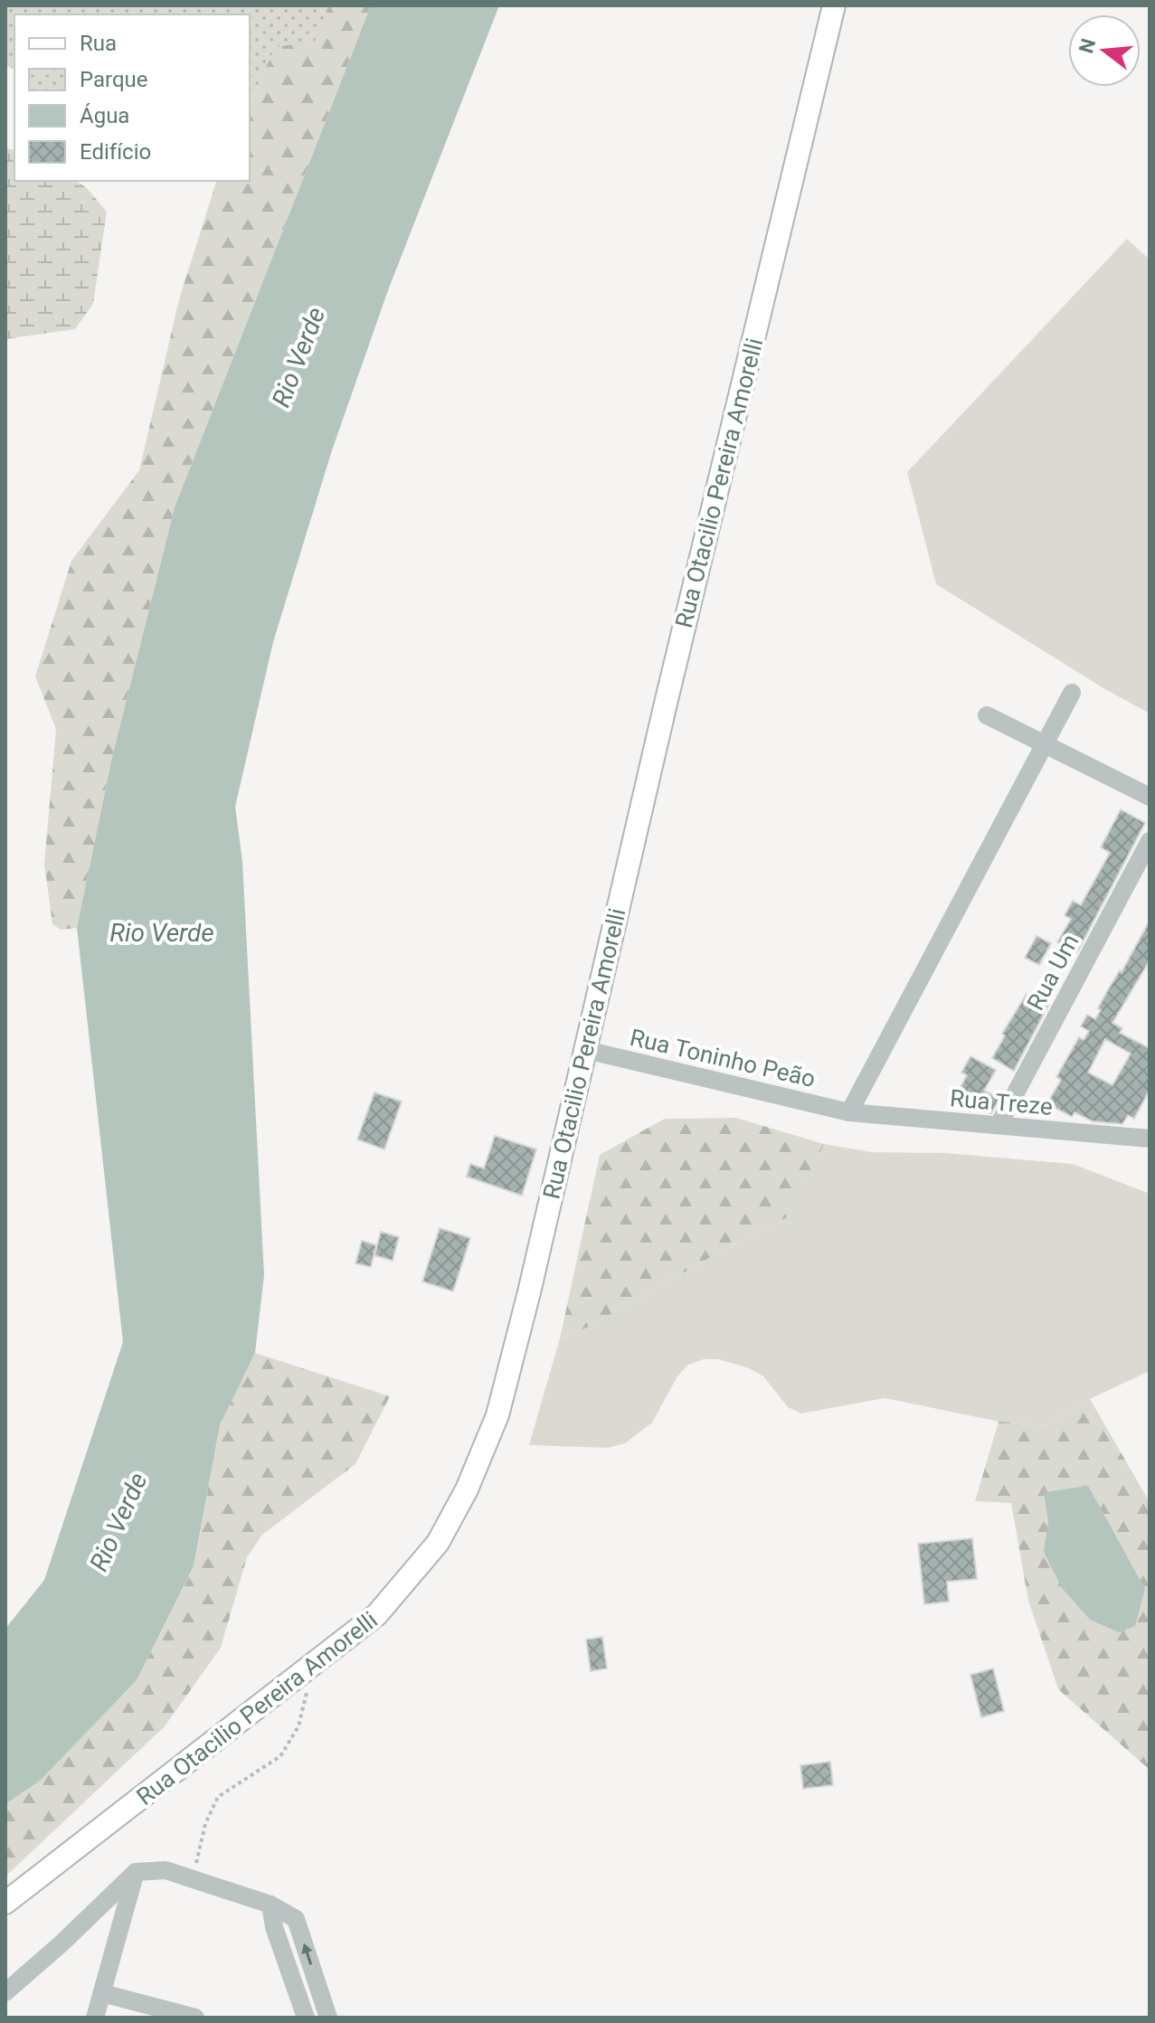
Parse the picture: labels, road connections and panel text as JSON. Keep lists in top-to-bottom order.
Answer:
{
  "streets": {
    "main road": ["Rua Otacilio Pereira Amorelli"],
    "street": ["Rua Um", "Rua Toninho Peão", "Rua Treze"]
  },
  "crossings": [
    ["Rua Otacilio Pereira Amorelli", "Rua Toninho Peão"],
    ["Rua Um", "Rua Treze"],
    ["Rua Toninho Peão", "Rua Treze"]
  ],
  "water": ["Rio Verde"],
  "legend": [
    "Rua",
    "Parque",
    "Água",
    "Edifício"
  ],
  "north": "left"
}
